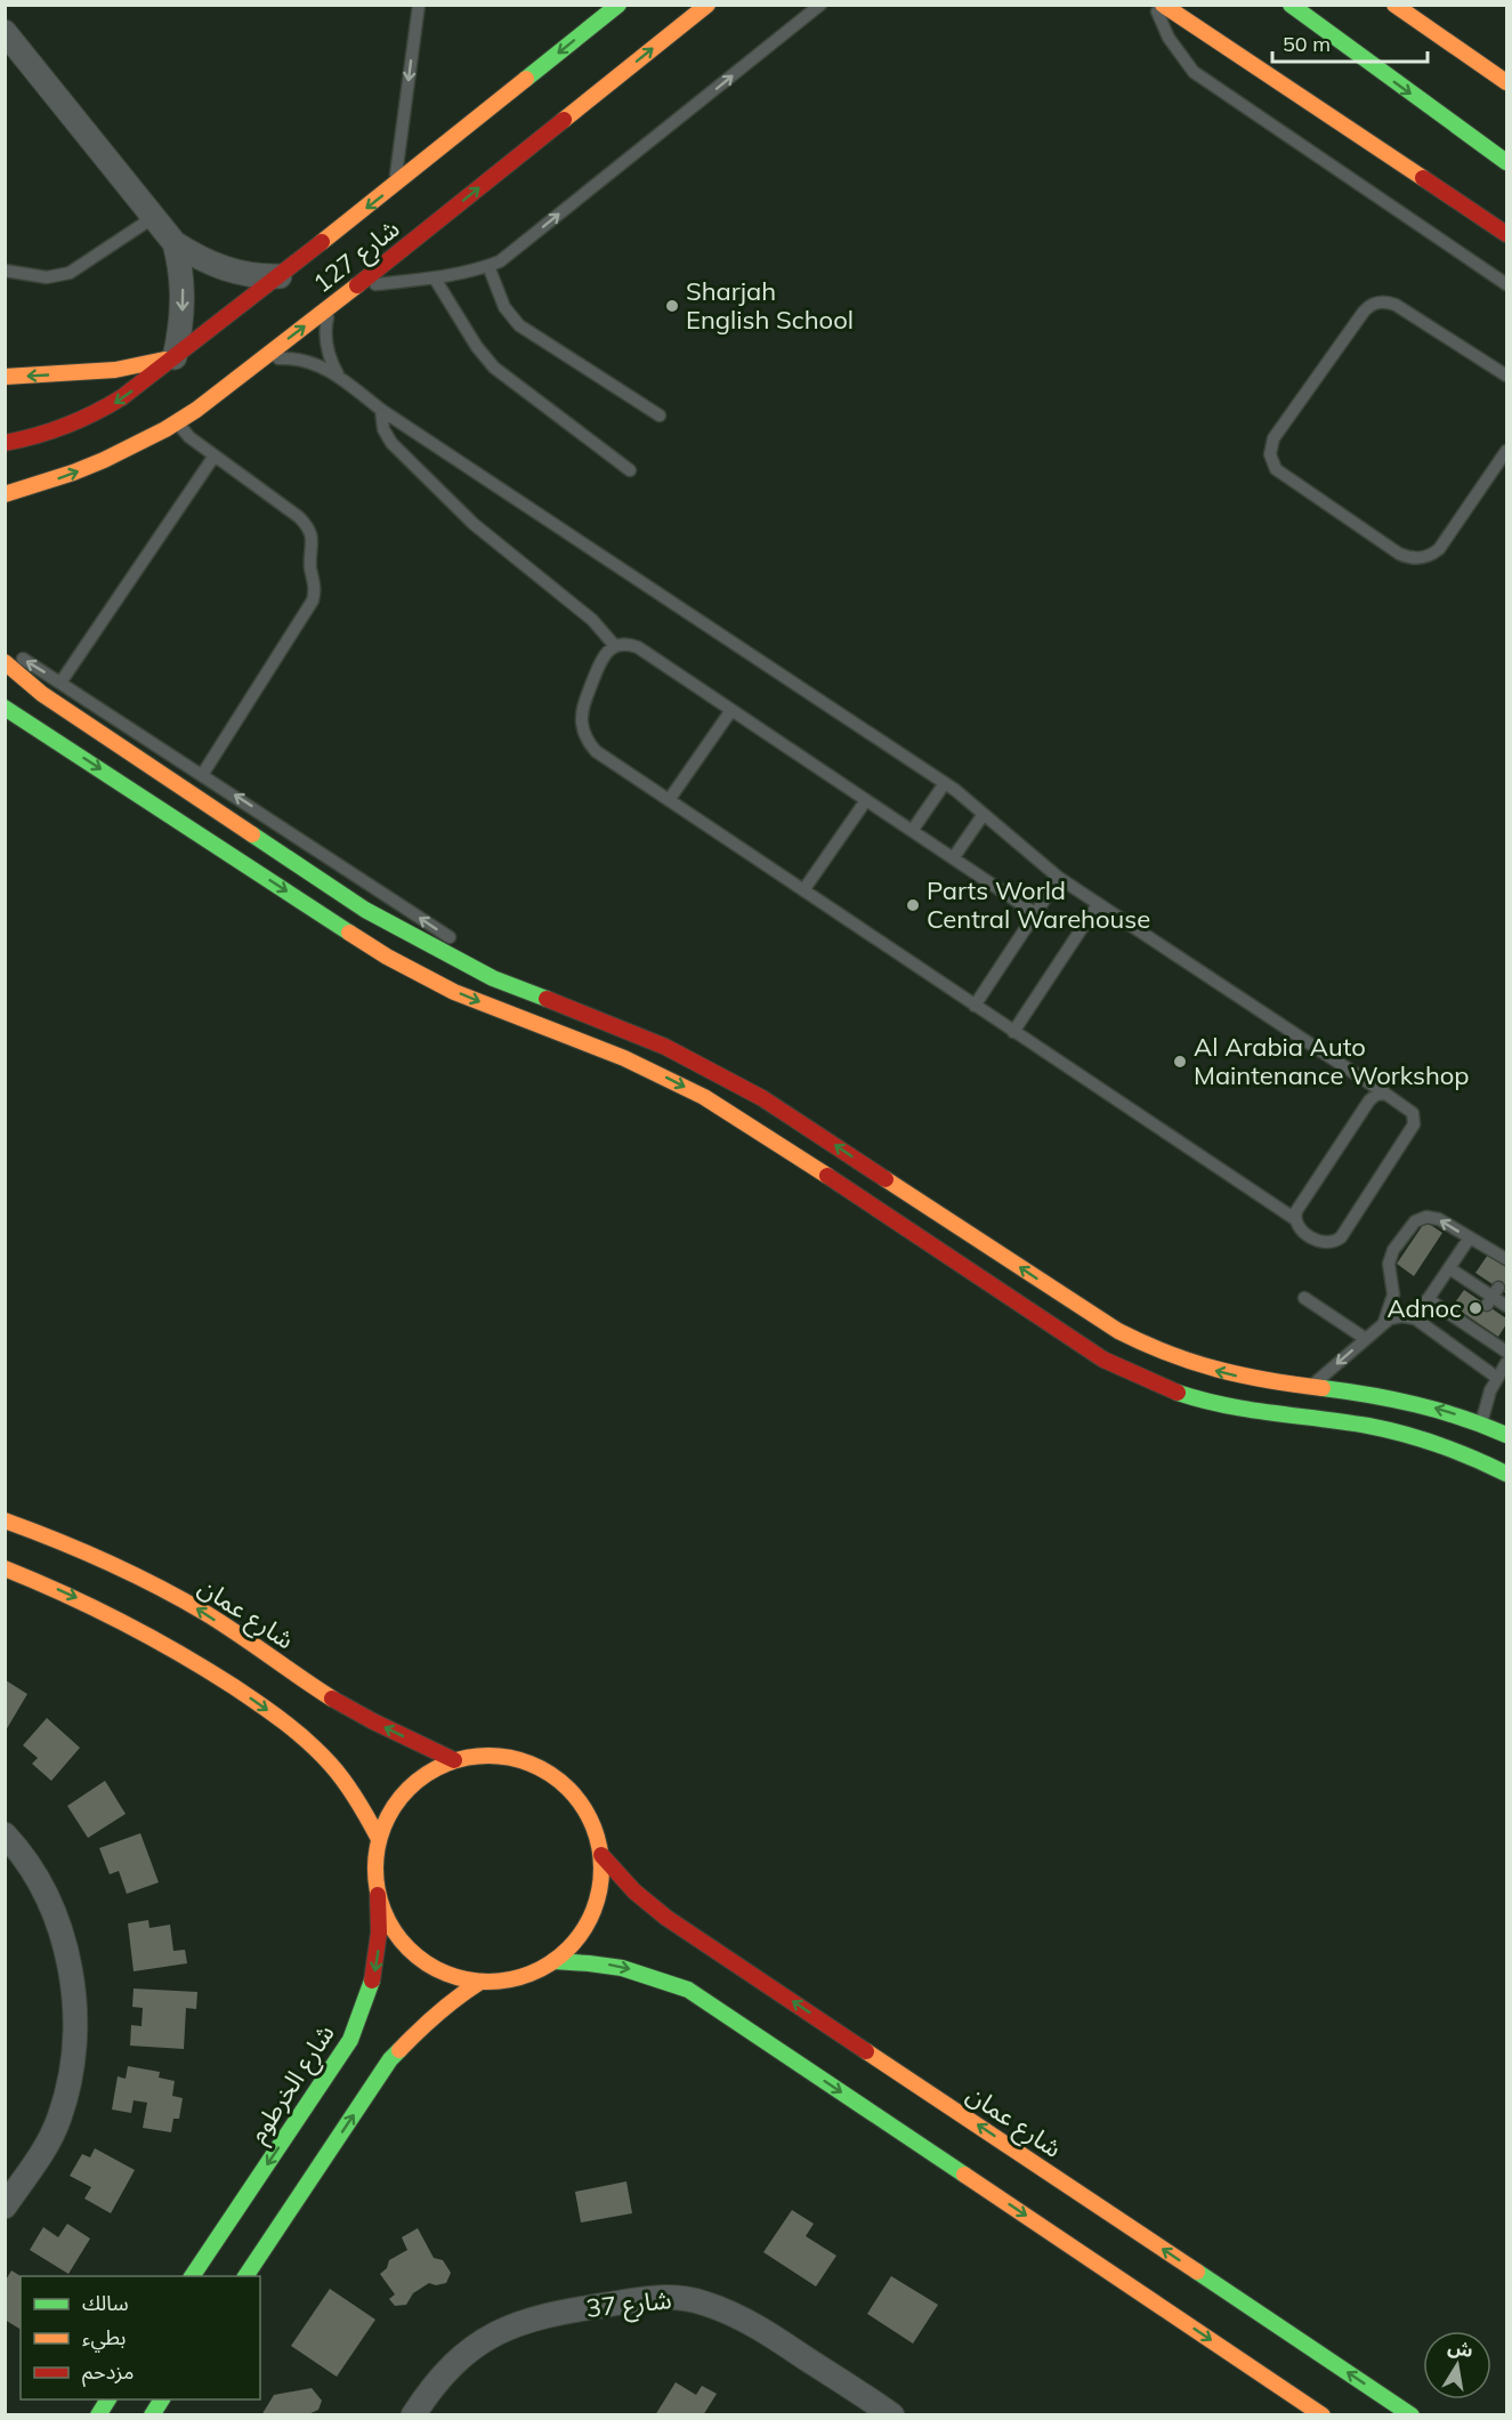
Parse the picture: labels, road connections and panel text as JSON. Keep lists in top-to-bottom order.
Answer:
{
  "streets": {
    "main road": ["شارع 127", "شارع عمان", "شارع الخرطوم"],
    "street": ["شارع 37"]
  },
  "crossings": [
    ["شارع عمان", "شارع الخرطوم"]
  ],
  "places": [
    "Sharjah English School",
    "Parts World Central Warehouse",
    "Al Arabia Auto Maintenance Workshop",
    "Adnoc"
  ],
  "legend": ["سالك", "بطيء", "مزدحم"],
  "scale_bar": "50 m",
  "north": "top"
}
